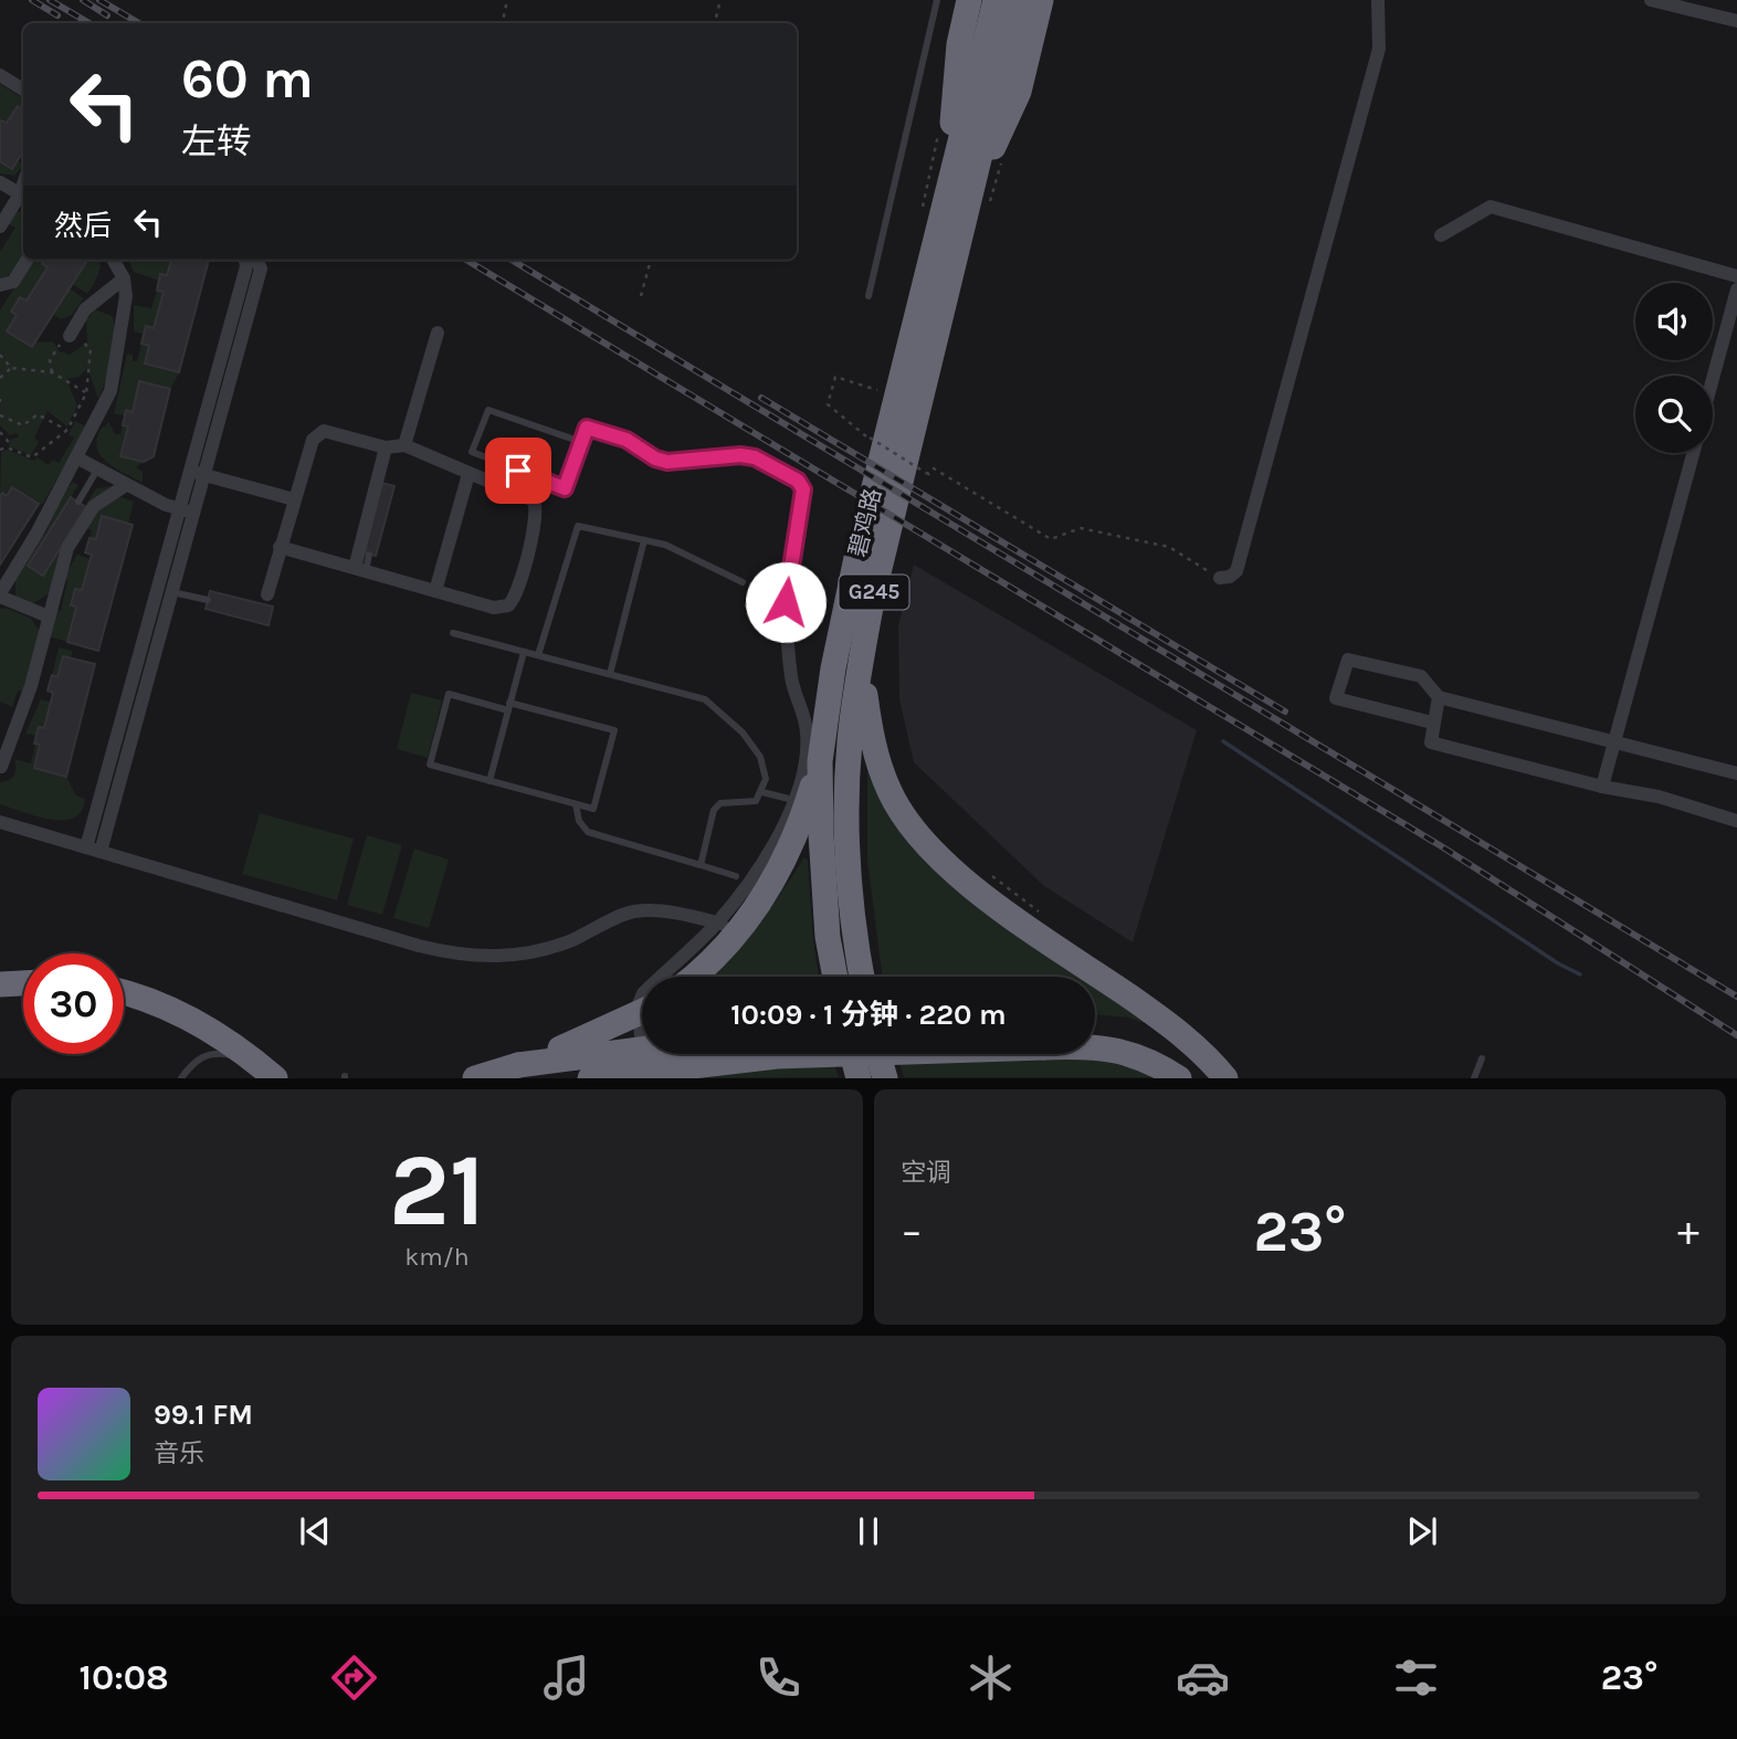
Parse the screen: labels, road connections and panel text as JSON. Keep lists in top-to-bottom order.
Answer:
{
  "streets": {
    "highway": ["碧鸡路", "G245"]
  },
  "crossings": [
    ["碧鸡路", "G245"]
  ],
  "page": {
    "turn": ["60 m", "左转"],
    "then": "然后",
    "limit": "30",
    "trip": "10:09 · 1 分钟 · 220 m",
    "tile": [
      ["21", "km/h"],
      "空调"
    ],
    "heat": ["−", "23°", "+"],
    "song": ["99.1 FM", "音乐"],
    "tabs": ["10:08", "23°"]
  }
}
